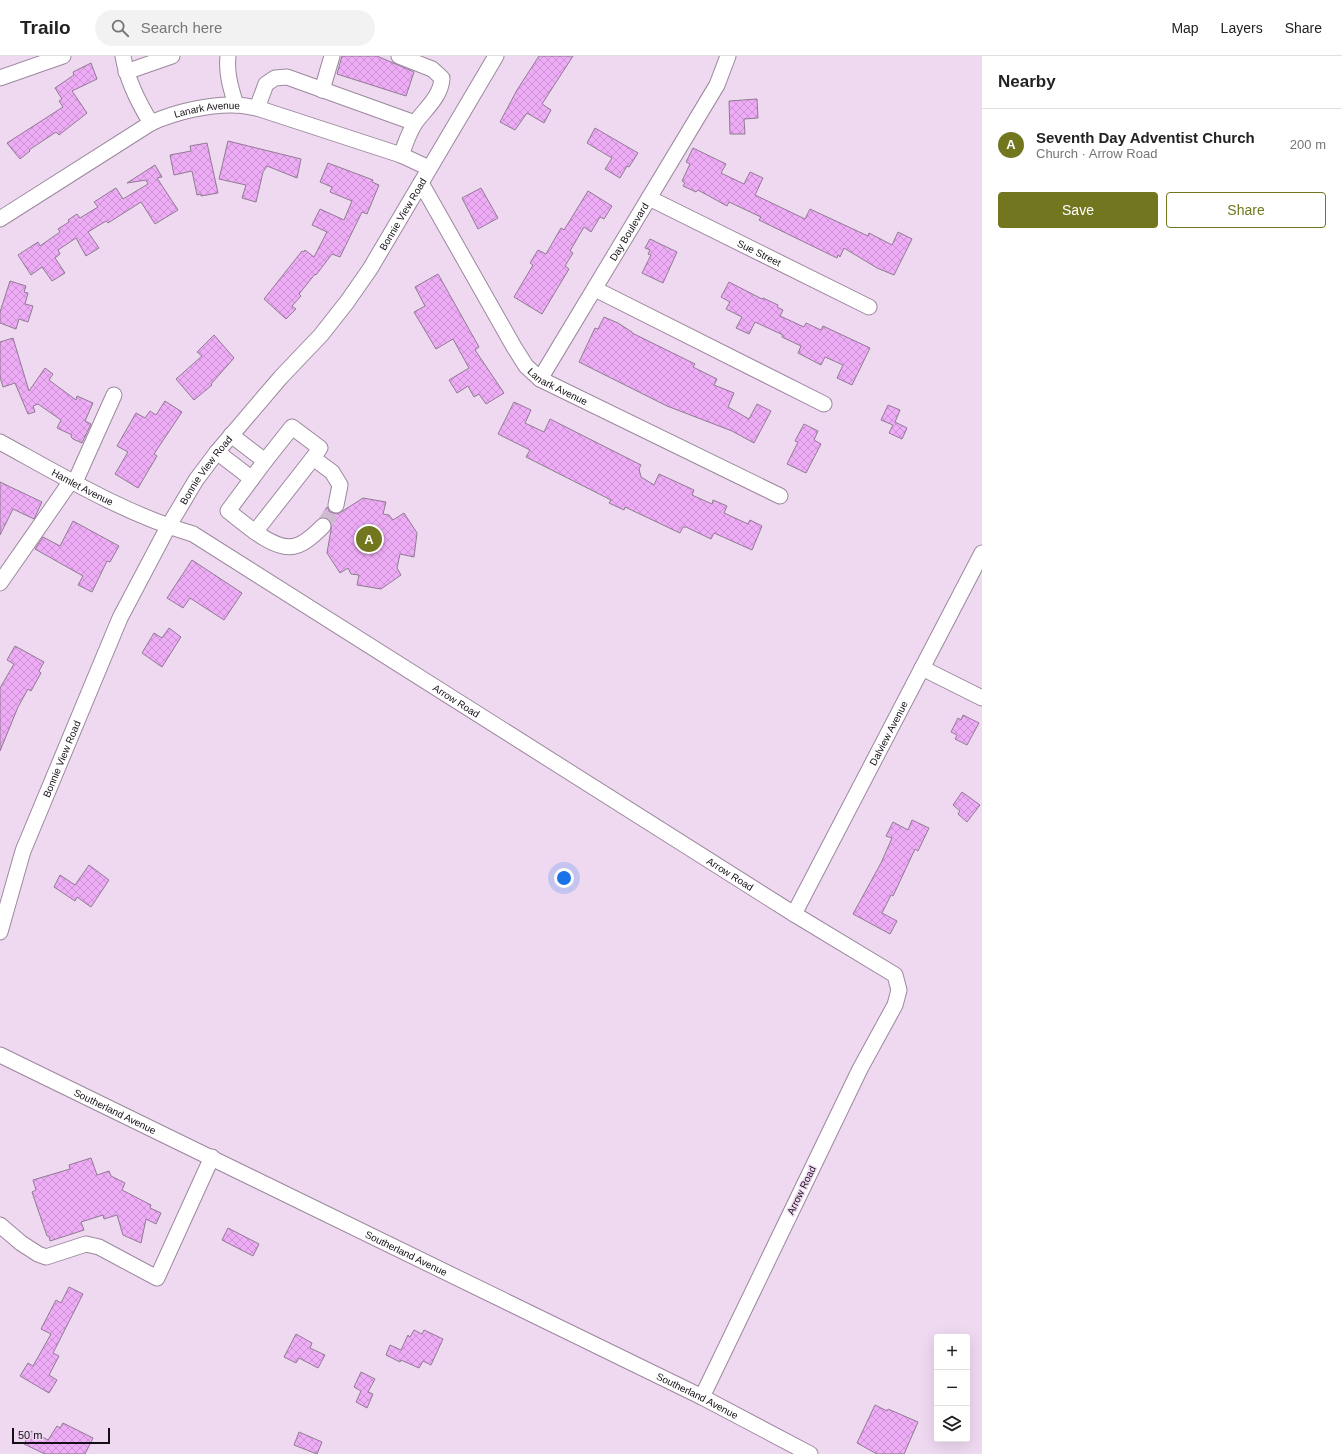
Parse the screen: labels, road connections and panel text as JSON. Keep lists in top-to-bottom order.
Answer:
{
  "streets": {
    "street": [
      "Lanark Avenue",
      "Bonnie View Road",
      "Day Boulevard",
      "Sue Street",
      "Hamlet Avenue",
      "Arrow Road",
      "Dalview Avenue",
      "Southerland Avenue"
    ]
  },
  "crossings": [
    ["Lanark Avenue", "Bonnie View Road"],
    ["Lanark Avenue", "Day Boulevard"],
    ["Bonnie View Road", "Hamlet Avenue"],
    ["Bonnie View Road", "Arrow Road"],
    ["Day Boulevard", "Sue Street"],
    ["Hamlet Avenue", "Arrow Road"],
    ["Arrow Road", "Dalview Avenue"],
    ["Arrow Road", "Southerland Avenue"]
  ],
  "scale_bar": "50 m",
  "page": {
    "header": "Trailo",
    "search": "Search here",
    "nav": ["Map", "Layers", "Share"],
    "heading": "Nearby",
    "list": [
      {
        "mark": "A",
        "name": "Seventh Day Adventist Church",
        "note": "Church · Arrow Road",
        "value": "200 m"
      }
    ],
    "buttons": ["Save", "Share"],
    "pins": "A",
    "map_buttons": ["+", "−"],
    "scale": "50 m"
  }
}
